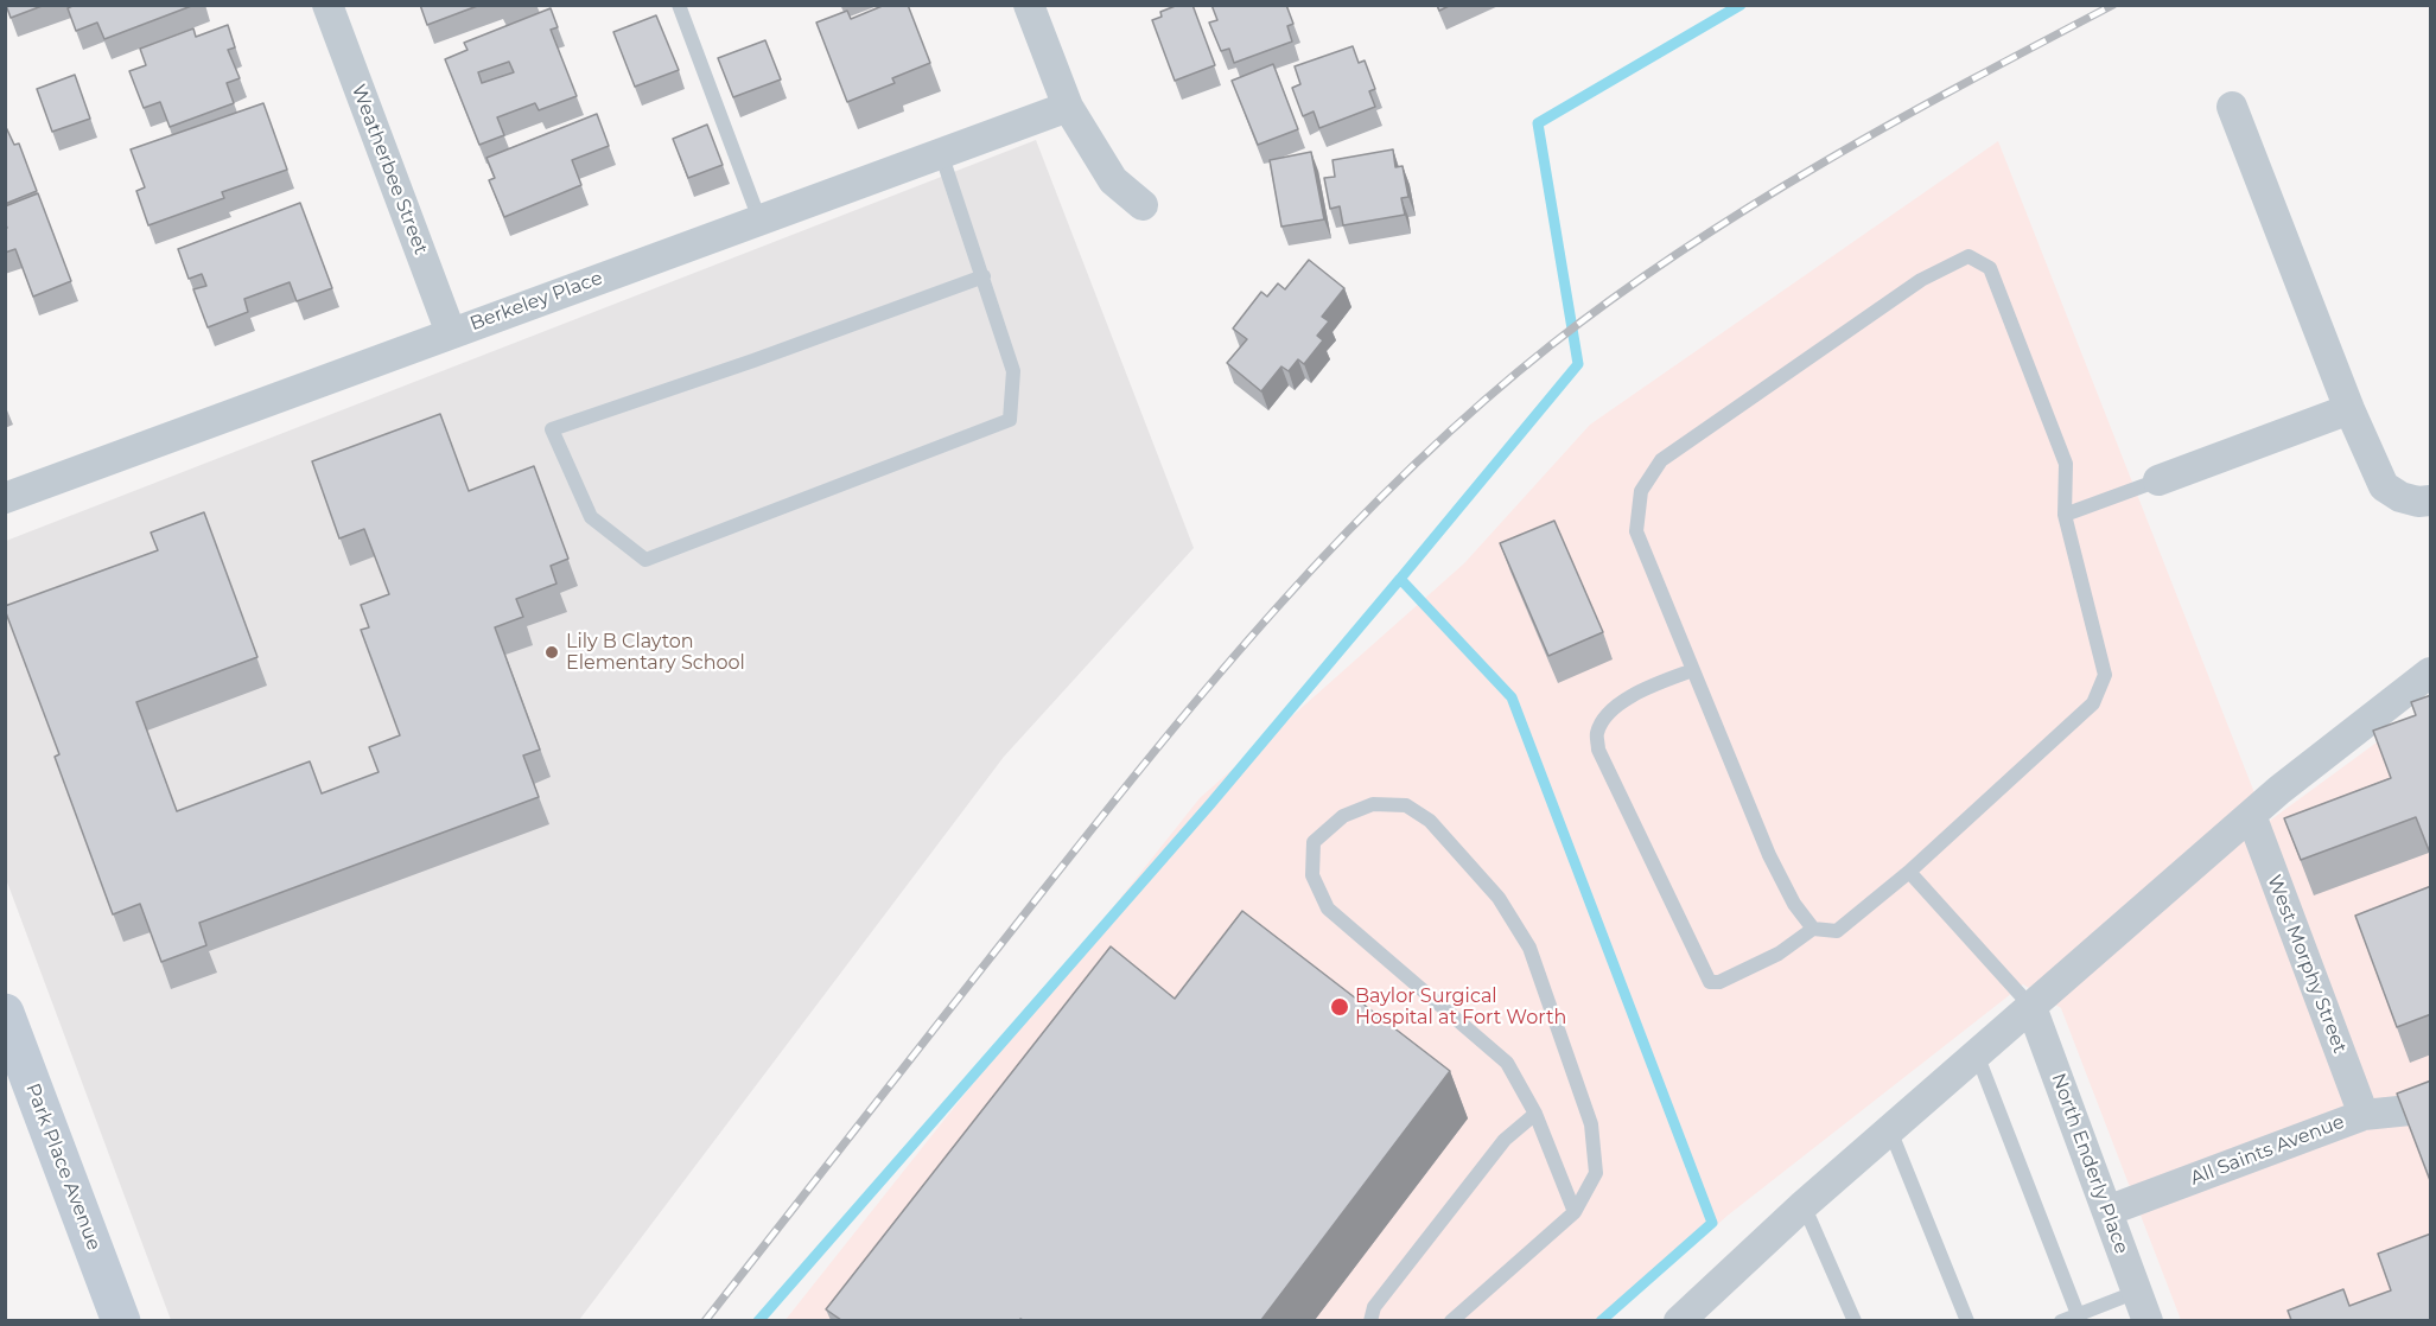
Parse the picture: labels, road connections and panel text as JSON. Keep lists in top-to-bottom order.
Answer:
{
  "streets": {
    "street": [
      "Weatherbee Street",
      "Berkeley Place",
      "West Morphy Street",
      "All Saints Avenue",
      "North Enderly Place",
      "Park Place Avenue"
    ]
  },
  "crossings": [
    ["Weatherbee Street", "Berkeley Place"],
    ["West Morphy Street", "All Saints Avenue"],
    ["All Saints Avenue", "North Enderly Place"]
  ],
  "places": ["Lily B Clayton Elementary School", "Baylor Surgical Hospital at Fort Worth"]
}
